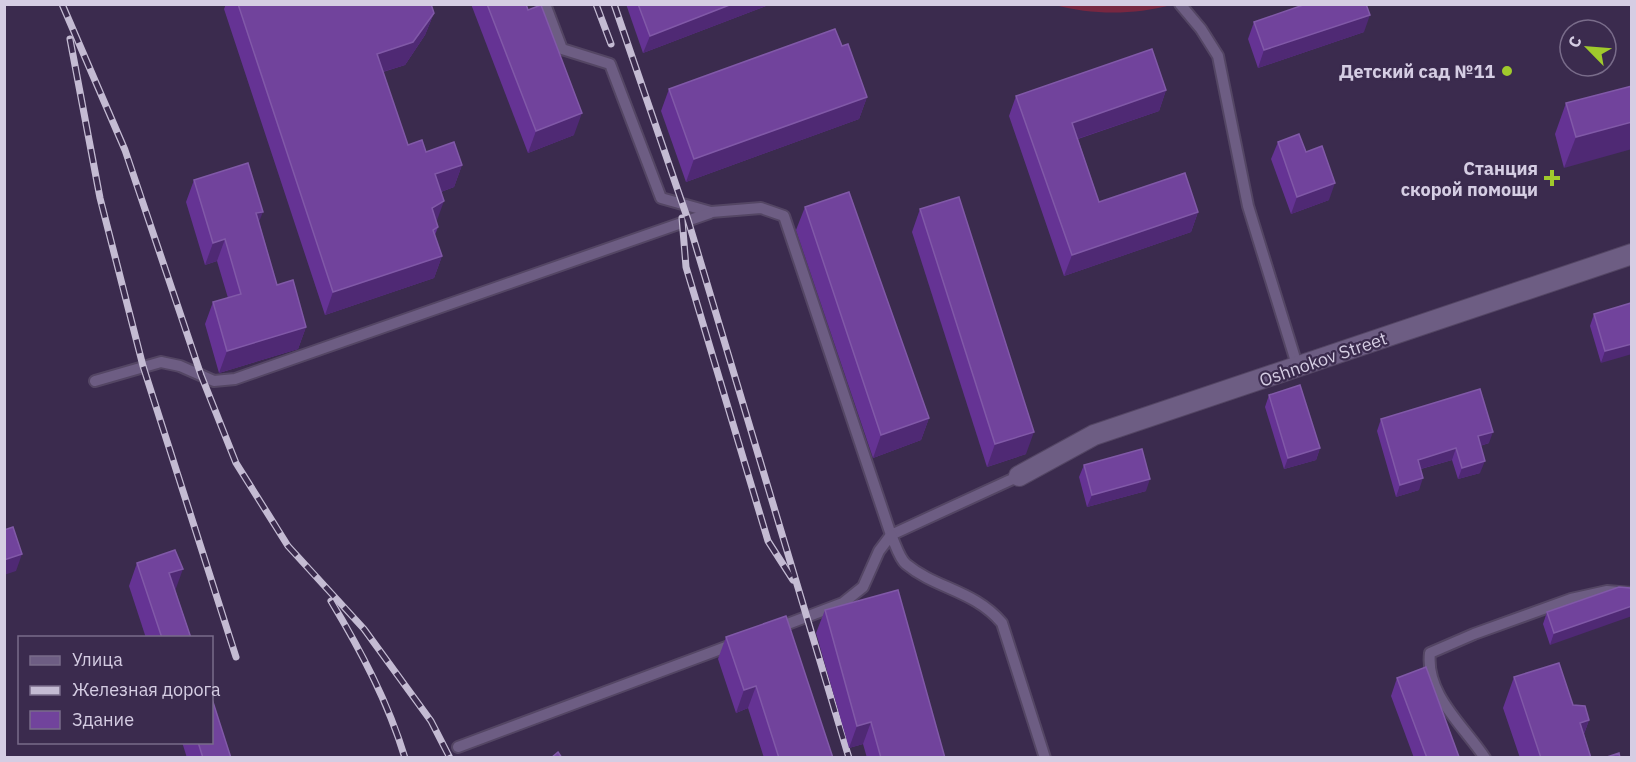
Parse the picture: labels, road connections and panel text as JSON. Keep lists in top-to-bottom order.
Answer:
{
  "streets": {
    "street": ["Oshnokov Street"]
  },
  "places": {
    "other": ["Детский сад №11"],
    "health": ["Станция скорой помощи"]
  },
  "legend": ["Улица", "Железная дорога", "Здание"],
  "north": "top left"
}
